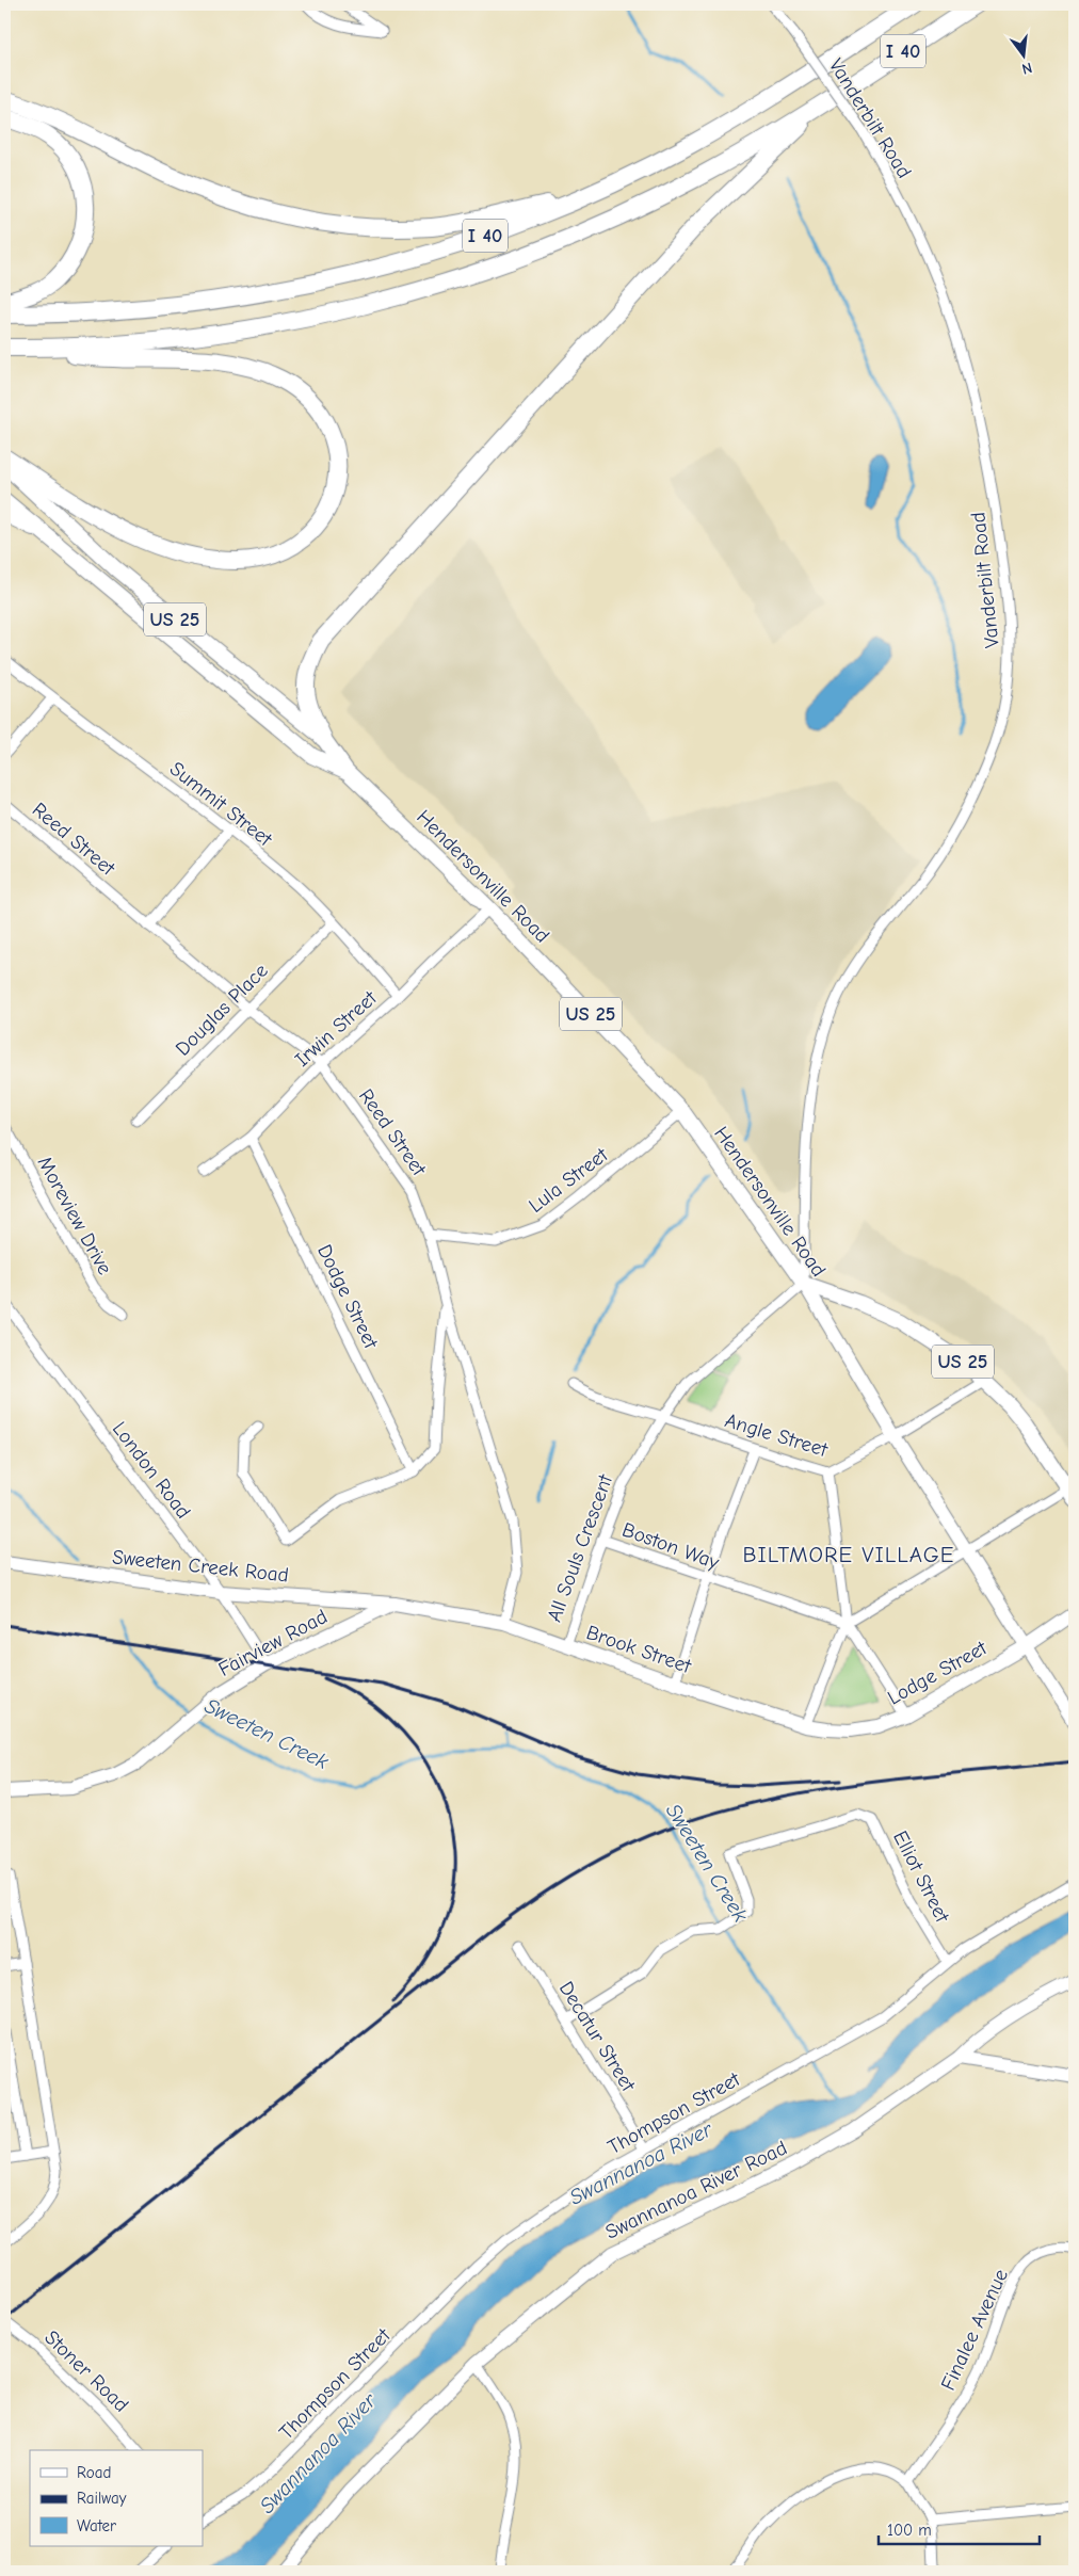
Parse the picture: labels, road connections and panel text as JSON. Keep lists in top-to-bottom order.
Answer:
{
  "streets": {
    "highway": ["I 40"],
    "main road": [
      "US 25",
      "Hendersonville Road",
      "Sweeten Creek Road",
      "Fairview Road",
      "Brook Street",
      "Lodge Street",
      "Swannanoa River Road"
    ],
    "street": [
      "Vanderbilt Road",
      "Summit Street",
      "Reed Street",
      "Douglas Place",
      "Irwin Street",
      "Lula Street",
      "Moreview Drive",
      "Dodge Street",
      "Angle Street",
      "London Road",
      "Boston Way",
      "All Souls Crescent",
      "Elliot Street",
      "Decatur Street",
      "Thompson Street",
      "Finalee Avenue",
      "Stoner Road"
    ]
  },
  "crossings": [
    ["Vanderbilt Road", "US 25"],
    ["Vanderbilt Road", "Hendersonville Road"],
    ["Vanderbilt Road", "All Souls Crescent"],
    ["US 25", "Hendersonville Road"],
    ["US 25", "Angle Street"],
    ["US 25", "All Souls Crescent"],
    ["Summit Street", "Douglas Place"],
    ["Summit Street", "Irwin Street"],
    ["Reed Street", "Douglas Place"],
    ["Reed Street", "Irwin Street"],
    ["Reed Street", "Lula Street"],
    ["Reed Street", "Brook Street"],
    ["Hendersonville Road", "Irwin Street"],
    ["Hendersonville Road", "Lula Street"],
    ["Hendersonville Road", "Angle Street"],
    ["Hendersonville Road", "All Souls Crescent"],
    ["Hendersonville Road", "Lodge Street"],
    ["Irwin Street", "Dodge Street"],
    ["Angle Street", "All Souls Crescent"],
    ["London Road", "Sweeten Creek Road"],
    ["London Road", "Fairview Road"],
    ["Boston Way", "All Souls Crescent"],
    ["All Souls Crescent", "Brook Street"],
    ["Sweeten Creek Road", "Fairview Road"],
    ["Sweeten Creek Road", "Brook Street"],
    ["Fairview Road", "Brook Street"],
    ["Brook Street", "Lodge Street"],
    ["Elliot Street", "Decatur Street"],
    ["Elliot Street", "Thompson Street"],
    ["Decatur Street", "Thompson Street"]
  ],
  "districts": ["BILTMORE VILLAGE"],
  "water": ["Sweeten Creek", "Swannanoa River"],
  "legend": ["Road", "Railway", "Water"],
  "scale_bar": "100 m",
  "north": "bottom"
}
